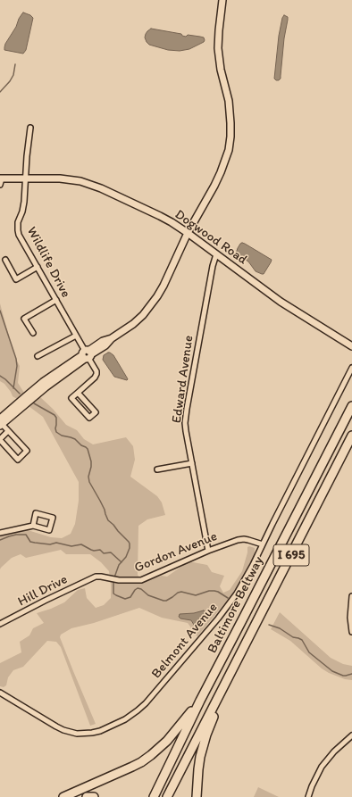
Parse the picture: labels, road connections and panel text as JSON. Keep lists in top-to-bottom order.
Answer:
{
  "streets": {
    "highway": ["I 695", "Baltimore Beltway"],
    "main road": ["Dogwood Road"],
    "street": [
      "Wildlife Drive",
      "Edward Avenue",
      "Gordon Avenue",
      "Hill Drive",
      "Belmont Avenue"
    ]
  },
  "crossings": [
    ["Dogwood Road", "Wildlife Drive"],
    ["Dogwood Road", "Edward Avenue"],
    ["Edward Avenue", "Gordon Avenue"],
    ["Gordon Avenue", "Hill Drive"],
    ["Gordon Avenue", "Belmont Avenue"]
  ]
}
